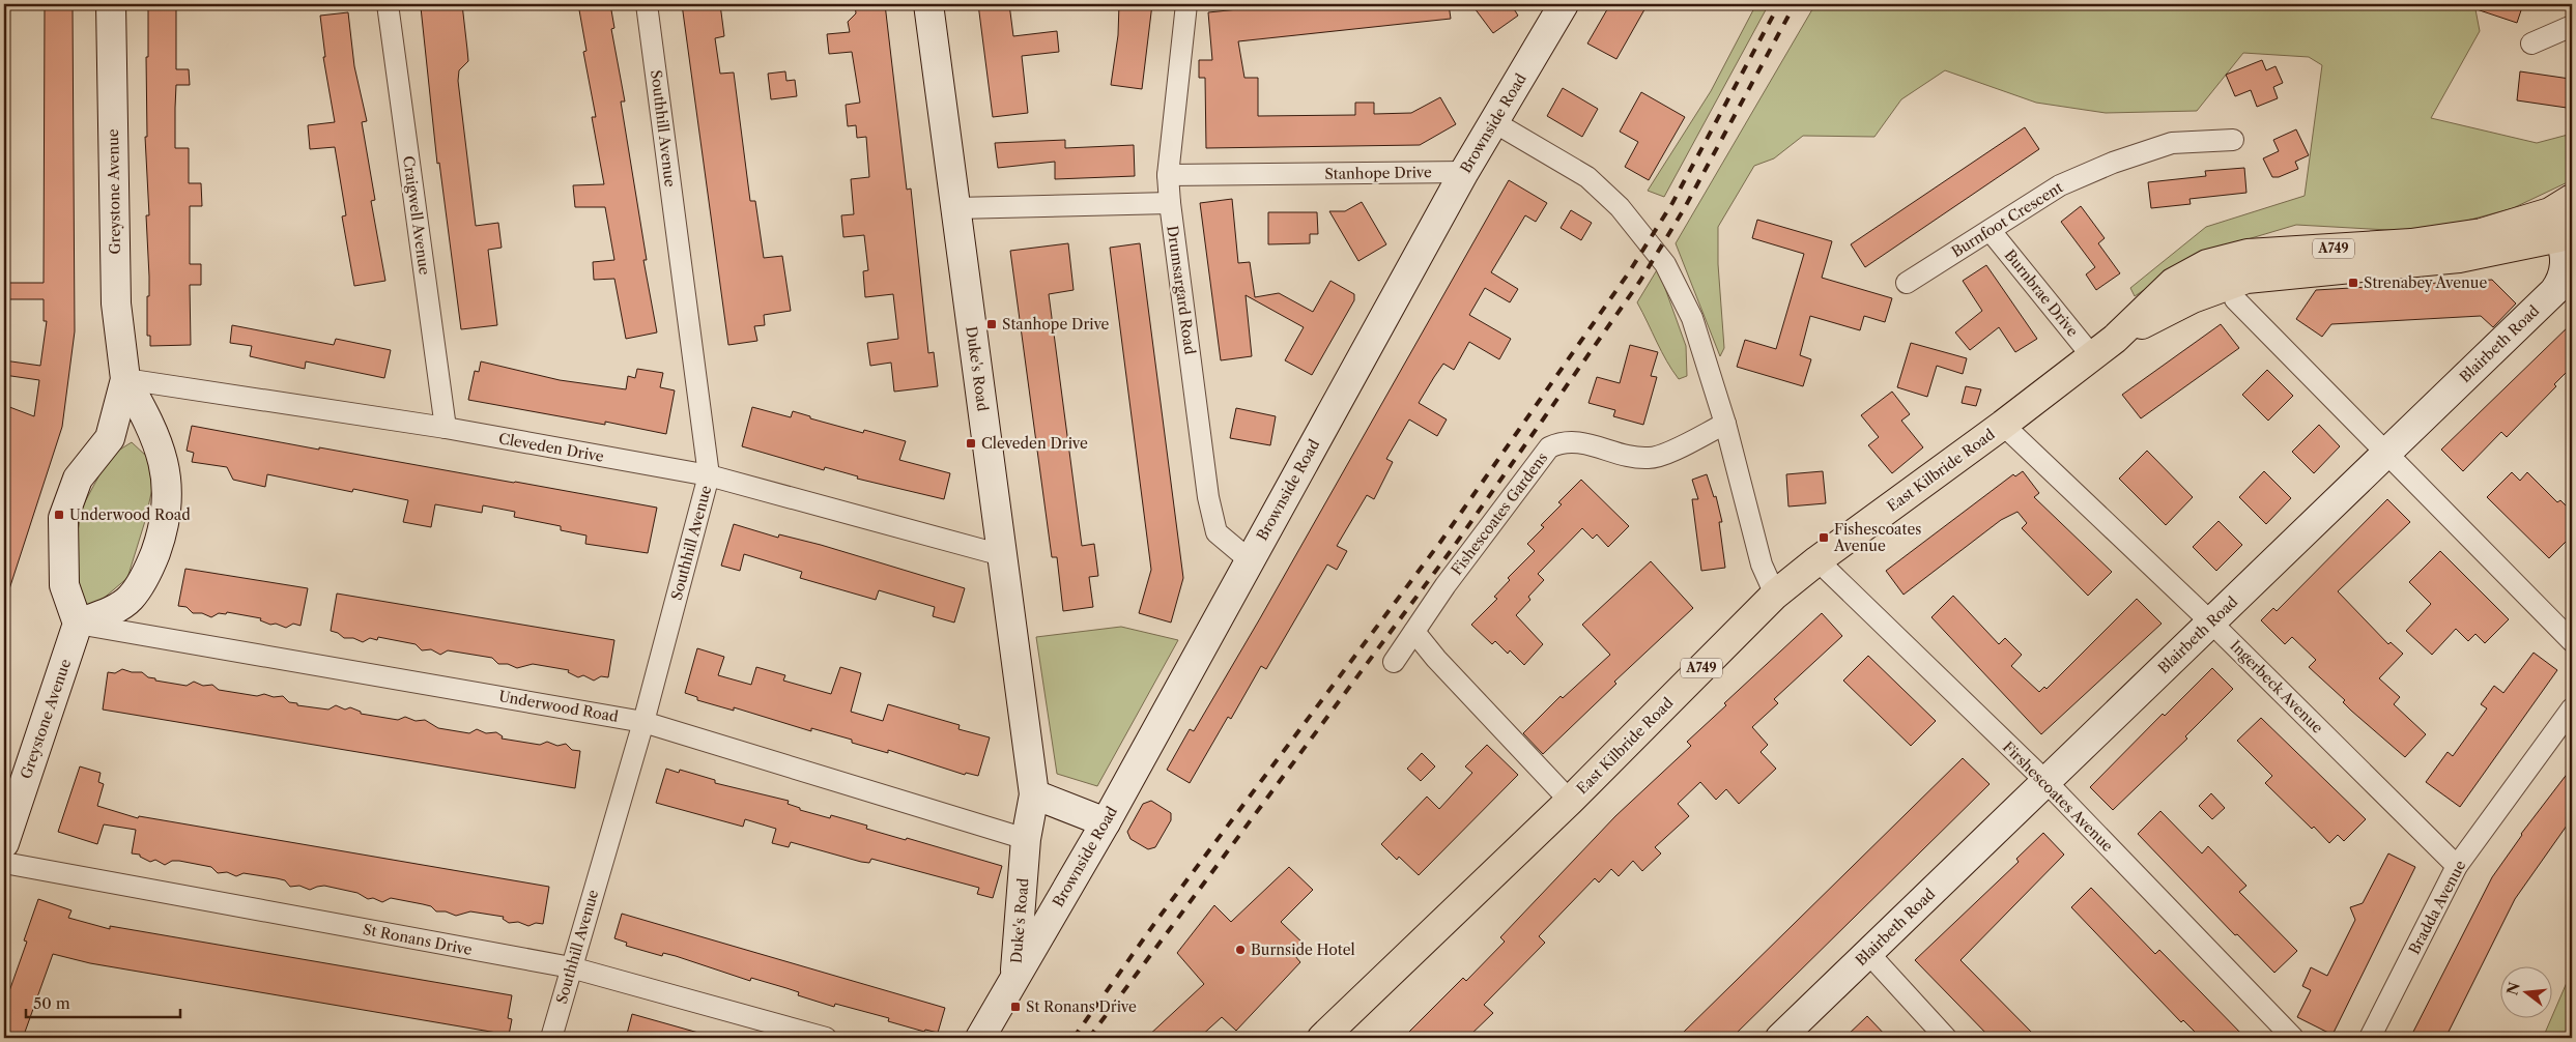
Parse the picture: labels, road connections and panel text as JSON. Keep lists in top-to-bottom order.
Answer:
{
  "streets": {
    "main road": ["A749", "East Kilbride Road"],
    "street": [
      "Brownside Road",
      "Southhill Avenue",
      "Stanhope Drive",
      "Greystone Avenue",
      "Craigwell Avenue",
      "Burnfoot Crescent",
      "Drumsargard Road",
      "Burnbrae Drive",
      "Blairbeth Road",
      "Duke's Road",
      "Cleveden Drive",
      "Fishescoates Gardens",
      "Ingerbeck Avenue",
      "Underwood Road",
      "Firshescoates Avenue",
      "Bradda Avenue",
      "St Ronans Drive"
    ]
  },
  "crossings": [
    ["Brownside Road", "Stanhope Drive"],
    ["Brownside Road", "Drumsargard Road"],
    ["Brownside Road", "Duke's Road"],
    ["Southhill Avenue", "Cleveden Drive"],
    ["Southhill Avenue", "Underwood Road"],
    ["Southhill Avenue", "St Ronans Drive"],
    ["Stanhope Drive", "Drumsargard Road"],
    ["Greystone Avenue", "Cleveden Drive"],
    ["Greystone Avenue", "Underwood Road"],
    ["Craigwell Avenue", "Cleveden Drive"],
    ["Burnfoot Crescent", "Burnbrae Drive"],
    ["Burnbrae Drive", "East Kilbride Road"],
    ["Blairbeth Road", "East Kilbride Road"],
    ["Blairbeth Road", "Ingerbeck Avenue"],
    ["Blairbeth Road", "Firshescoates Avenue"],
    ["Duke's Road", "Cleveden Drive"],
    ["Duke's Road", "Underwood Road"],
    ["East Kilbride Road", "Ingerbeck Avenue"],
    ["East Kilbride Road", "Firshescoates Avenue"],
    ["Ingerbeck Avenue", "Bradda Avenue"]
  ],
  "places": {
    "transit": [
      "Strenabey Avenue",
      "Stanhope Drive",
      "Cleveden Drive",
      "Underwood Road",
      "Fishescoates Avenue",
      "St Ronans Drive"
    ],
    "other": ["Burnside Hotel"]
  },
  "scale_bar": "50 m",
  "north": "left"
}
